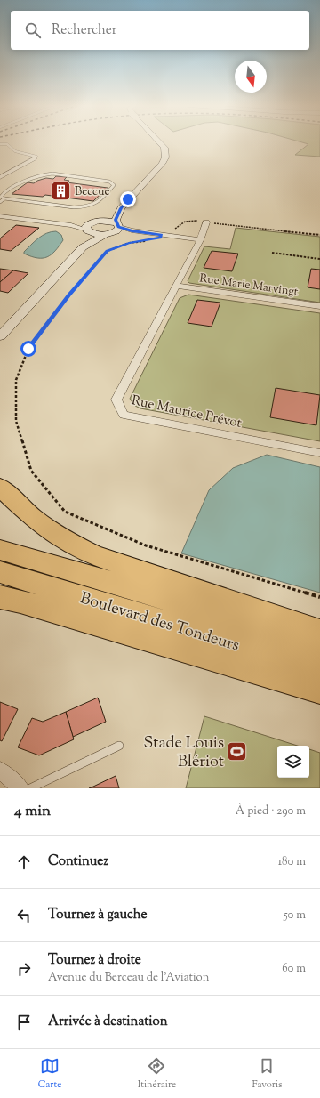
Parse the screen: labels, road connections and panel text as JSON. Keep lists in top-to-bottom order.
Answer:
{
  "streets": {
    "highway": ["Boulevard des Tondeurs"],
    "street": ["Rue Marie Marvingt", "Rue Maurice Prévot"]
  },
  "crossings": [
    ["Rue Marie Marvingt", "Rue Maurice Prévot"]
  ],
  "places": {
    "building": ["Beccue"],
    "sports": ["Stade Louis Blériot"]
  },
  "north": "bottom",
  "page": {
    "search": "Rechercher",
    "heading": ["4 min", "À pied · 290 m"],
    "list": [
      ["Continuez", "180 m"],
      ["Tournez à gauche", "50 m"],
      ["Tournez à droite", "Avenue du Berceau de l'Aviation", "60 m"],
      "Arrivée à destination"
    ],
    "nav": ["Carte", "Itinéraire", "Favoris"]
  }
}
